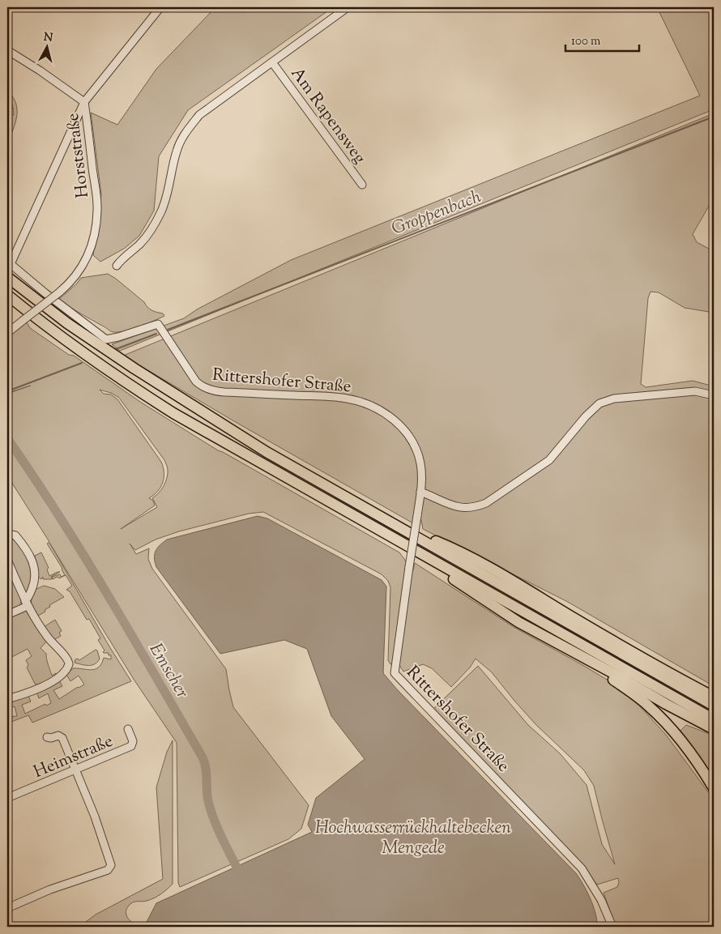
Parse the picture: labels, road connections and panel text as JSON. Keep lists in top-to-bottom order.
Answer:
{
  "streets": {
    "street": [
      "Am Rapensweg",
      "Horststraße",
      "Rittershofer Straße",
      "Heimstraße"
    ]
  },
  "crossings": [
    ["Horststraße", "Rittershofer Straße"]
  ],
  "water": ["Groppenbach", "Emscher", "Hochwasserrückhaltebecken Mengede"],
  "scale_bar": "100 m",
  "north": "top"
}
